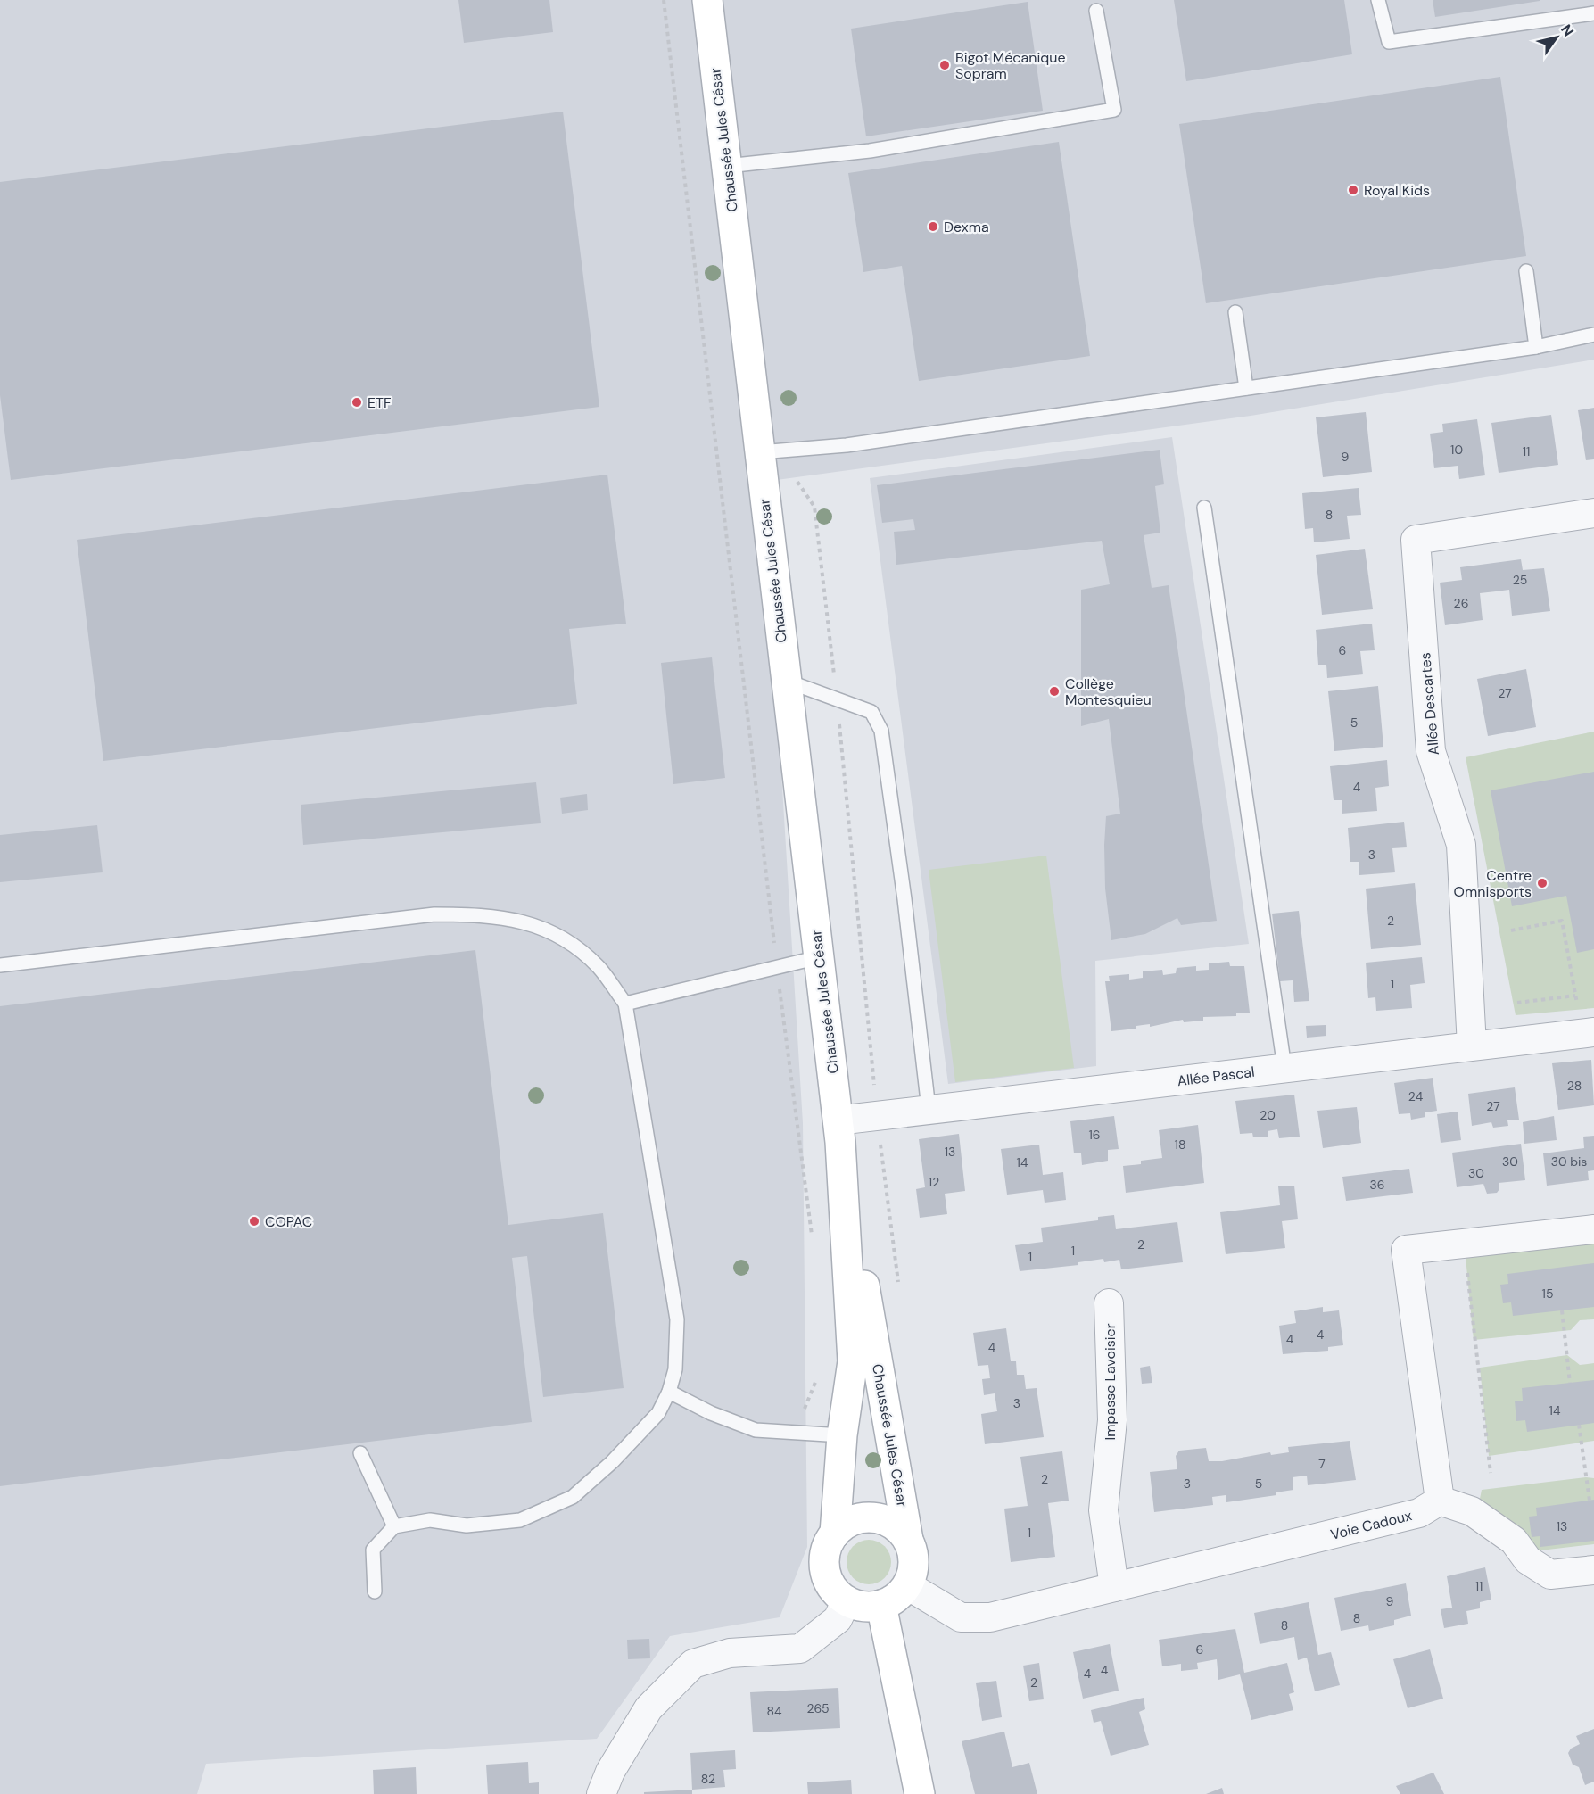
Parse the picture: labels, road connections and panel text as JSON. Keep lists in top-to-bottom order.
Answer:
{
  "streets": {
    "street": [
      "Chaussée Jules César",
      "Allée Descartes",
      "Allée Pascal",
      "Impasse Lavoisier",
      "Voie Cadoux"
    ]
  },
  "crossings": [
    ["Chaussée Jules César", "Allée Pascal"],
    ["Chaussée Jules César", "Voie Cadoux"],
    ["Allée Descartes", "Allée Pascal"],
    ["Impasse Lavoisier", "Voie Cadoux"]
  ],
  "places": [
    "Bigot Mécanique Sopram",
    "Royal Kids",
    "Dexma",
    "ETF",
    "Collège Montesquieu",
    "Centre Omnisports",
    "COPAC"
  ],
  "house_numbers": [
    "10",
    "11",
    "9",
    "8",
    "25",
    "26",
    "6",
    "27",
    "5",
    "4",
    "3",
    "2",
    "1",
    "28",
    "24",
    "27",
    "20",
    "16",
    "18",
    "13",
    "30",
    "30 bis",
    "14",
    "30",
    "12",
    "36",
    "2",
    "1",
    "1",
    "15",
    "4",
    "4",
    "4",
    "3",
    "14",
    "7",
    "2",
    "3",
    "5",
    "13",
    "1",
    "11",
    "9",
    "8",
    "8",
    "6",
    "4",
    "4",
    "2",
    "265",
    "84",
    "82"
  ],
  "north": "top right"
}
